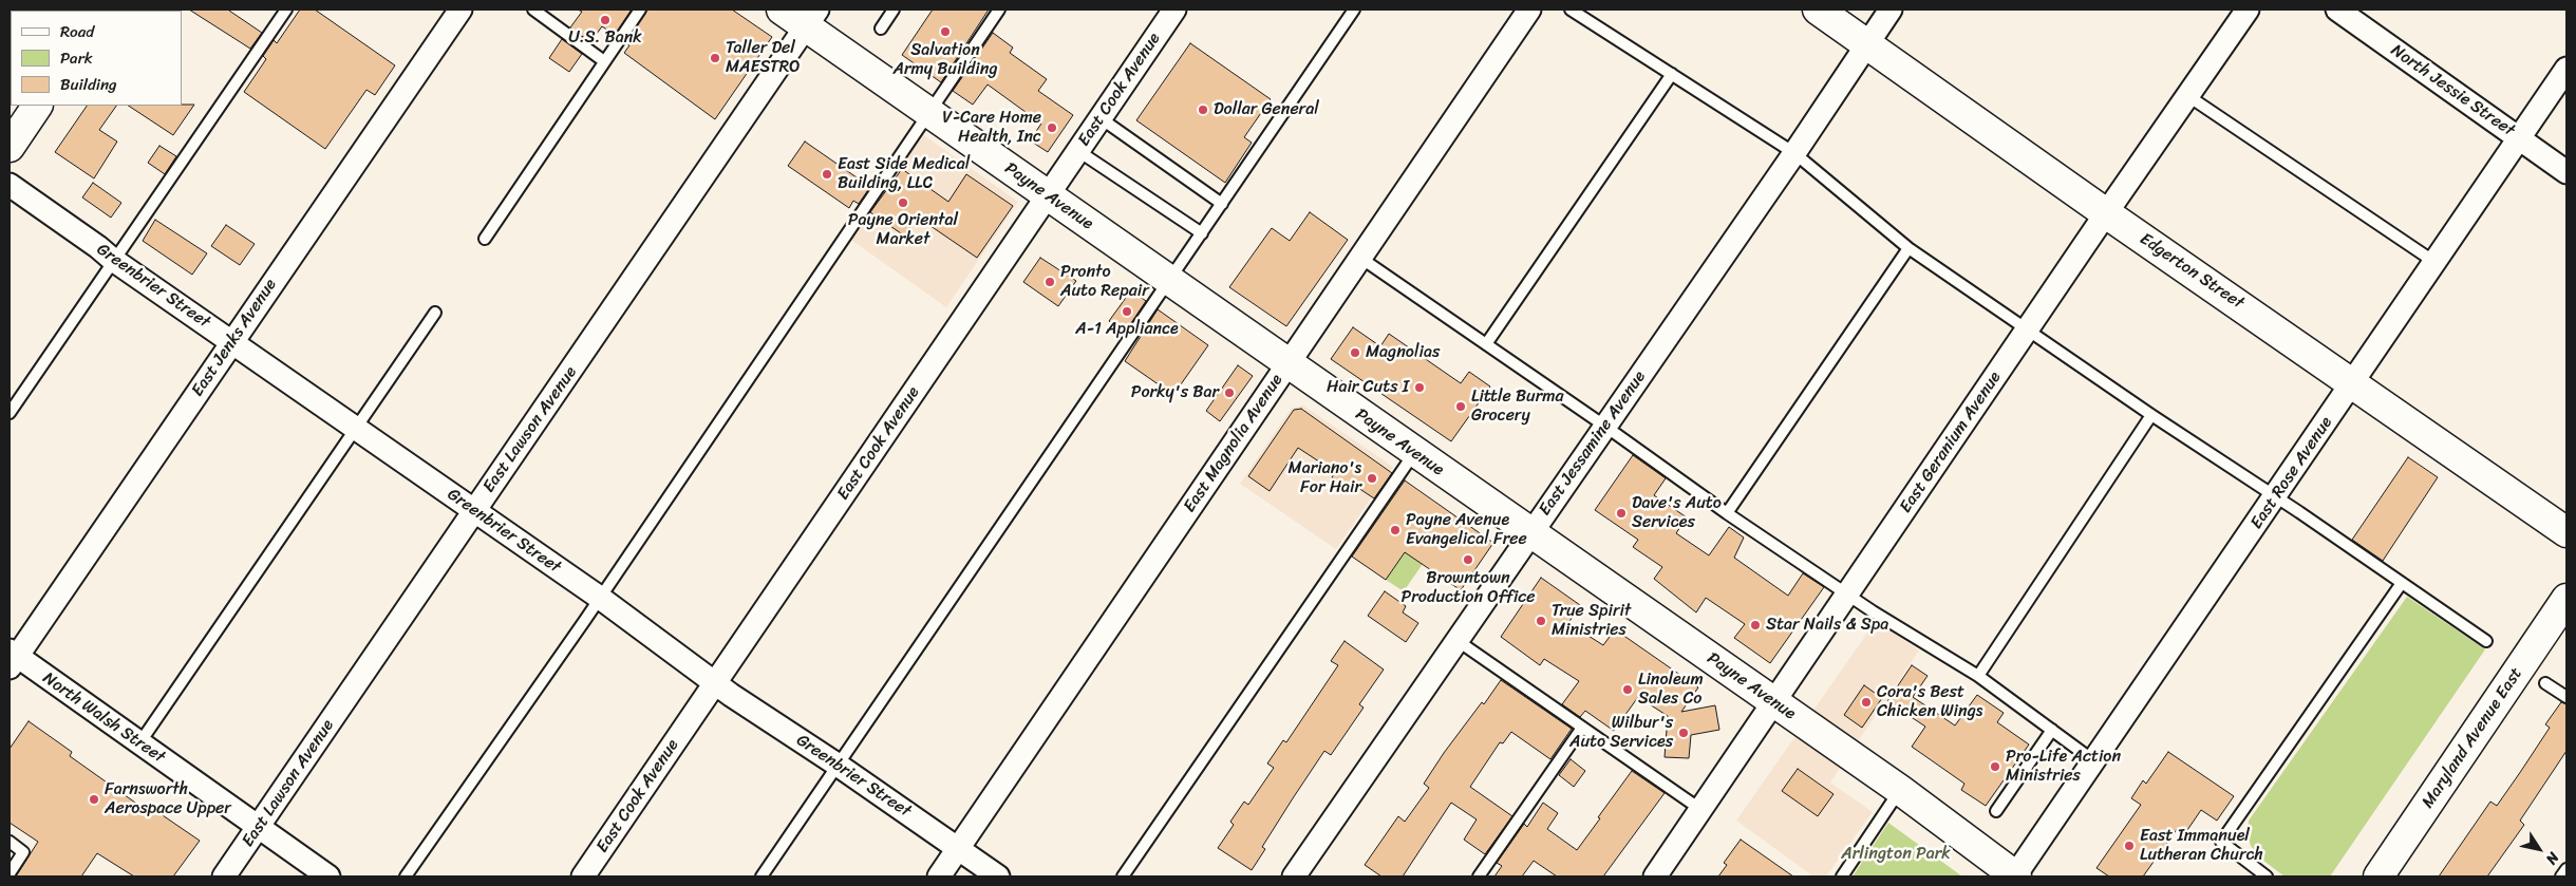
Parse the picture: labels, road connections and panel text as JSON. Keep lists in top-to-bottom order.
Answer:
{
  "streets": {
    "street": [
      "East Cook Avenue",
      "North Jessie Street",
      "Payne Avenue",
      "Edgerton Street",
      "Greenbrier Street",
      "East Jenks Avenue",
      "East Lawson Avenue",
      "East Geranium Avenue",
      "East Magnolia Avenue",
      "East Jessamine Avenue",
      "East Rose Avenue",
      "North Walsh Street",
      "Maryland Avenue East"
    ]
  },
  "crossings": [
    ["East Cook Avenue", "Payne Avenue"],
    ["East Cook Avenue", "Greenbrier Street"],
    ["North Jessie Street", "East Rose Avenue"],
    ["Payne Avenue", "East Lawson Avenue"],
    ["Payne Avenue", "East Geranium Avenue"],
    ["Payne Avenue", "East Magnolia Avenue"],
    ["Payne Avenue", "East Jessamine Avenue"],
    ["Payne Avenue", "East Rose Avenue"],
    ["Edgerton Street", "East Geranium Avenue"],
    ["Edgerton Street", "East Jessamine Avenue"],
    ["Edgerton Street", "East Rose Avenue"],
    ["Greenbrier Street", "East Jenks Avenue"],
    ["Greenbrier Street", "East Lawson Avenue"],
    ["Greenbrier Street", "East Magnolia Avenue"],
    ["East Jenks Avenue", "North Walsh Street"],
    ["East Lawson Avenue", "North Walsh Street"]
  ],
  "parks": ["Arlington Park"],
  "places": [
    "U.S. Bank",
    "Salvation Army Building",
    "Taller Del MAESTRO",
    "Dollar General",
    "V-Care Home Health, Inc",
    "East Side Medical Building, LLC",
    "Payne Oriental Market",
    "Pronto Auto Repair",
    "A-1 Appliance",
    "Magnolias",
    "Hair Cuts I",
    "Porky's Bar",
    "Little Burma Grocery",
    "Mariano's For Hair",
    "Dave's Auto Services",
    "Payne Avenue Evangelical Free",
    "Browntown Production Office",
    "True Spirit Ministries",
    "Star Nails & Spa",
    "Linoleum Sales Co",
    "Cora's Best Chicken Wings",
    "Wilbur's Auto Services",
    "Pro-Life Action Ministries",
    "Farnsworth Aerospace Upper",
    "East Immanuel Lutheran Church"
  ],
  "legend": ["Road", "Park", "Building"],
  "north": "bottom right"
}
